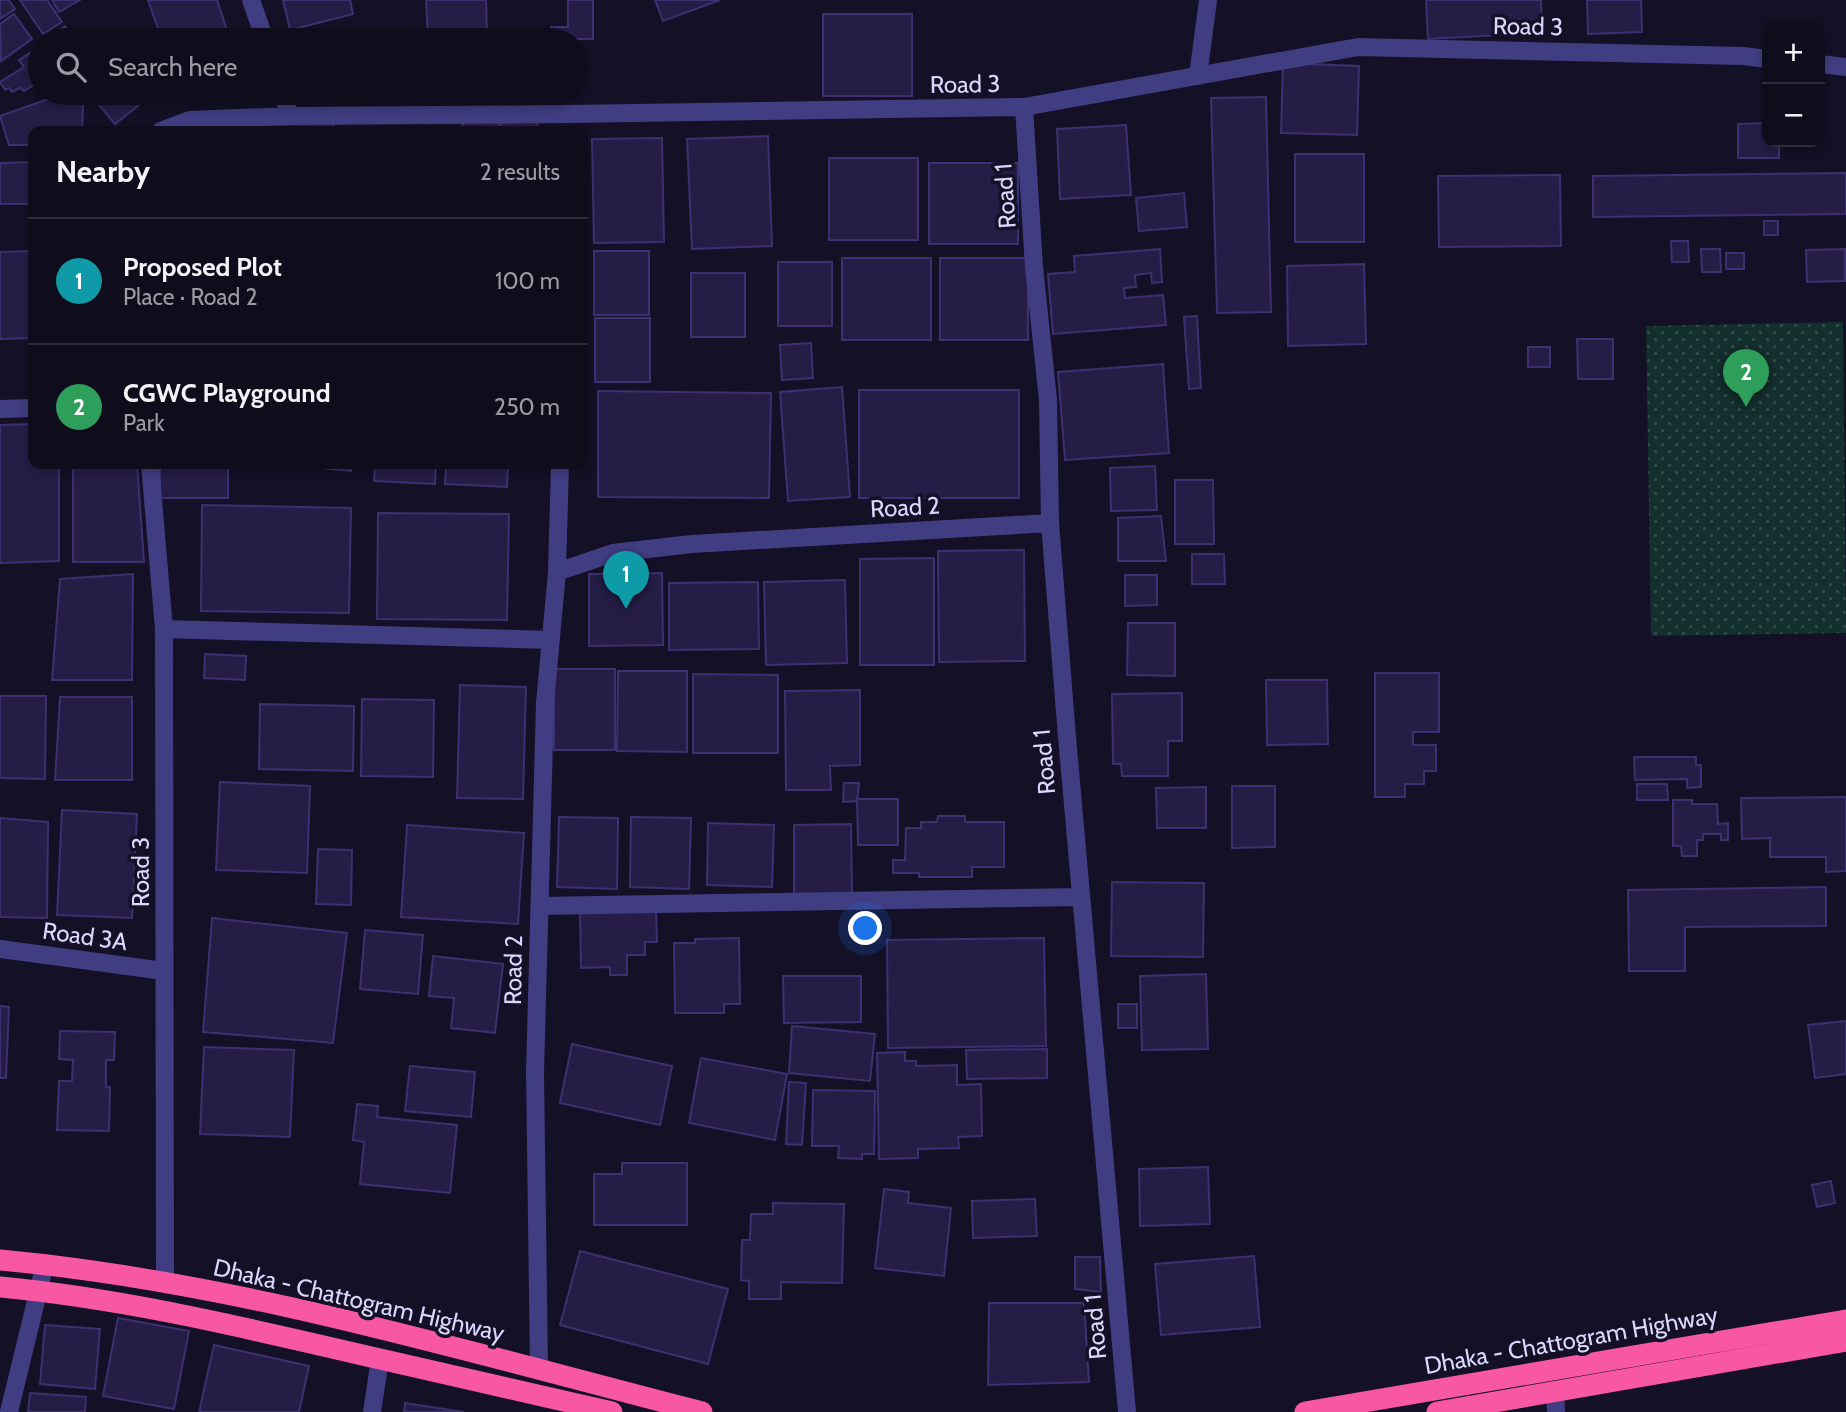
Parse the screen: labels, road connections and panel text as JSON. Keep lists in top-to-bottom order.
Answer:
{
  "streets": {
    "highway": ["Dhaka - Chattogram Highway"],
    "street": [
      "Road 3",
      "Road 1",
      "Road 2",
      "Road 3A"
    ]
  },
  "crossings": [
    ["Road 3", "Road 1"],
    ["Road 3", "Road 3A"],
    ["Road 3", "Dhaka - Chattogram Highway"],
    ["Road 1", "Road 2"],
    ["Road 2", "Dhaka - Chattogram Highway"]
  ],
  "page": {
    "map_buttons": ["+", "−"],
    "search": "Search here",
    "heading": ["Nearby", "2 results"],
    "list": [
      {
        "mark": "1",
        "name": "Proposed Plot",
        "note": "Place · Road 2",
        "value": "100 m"
      },
      {
        "mark": "2",
        "name": "CGWC Playground",
        "note": "Park",
        "value": "250 m"
      }
    ],
    "pins": ["2", "1"]
  }
}
